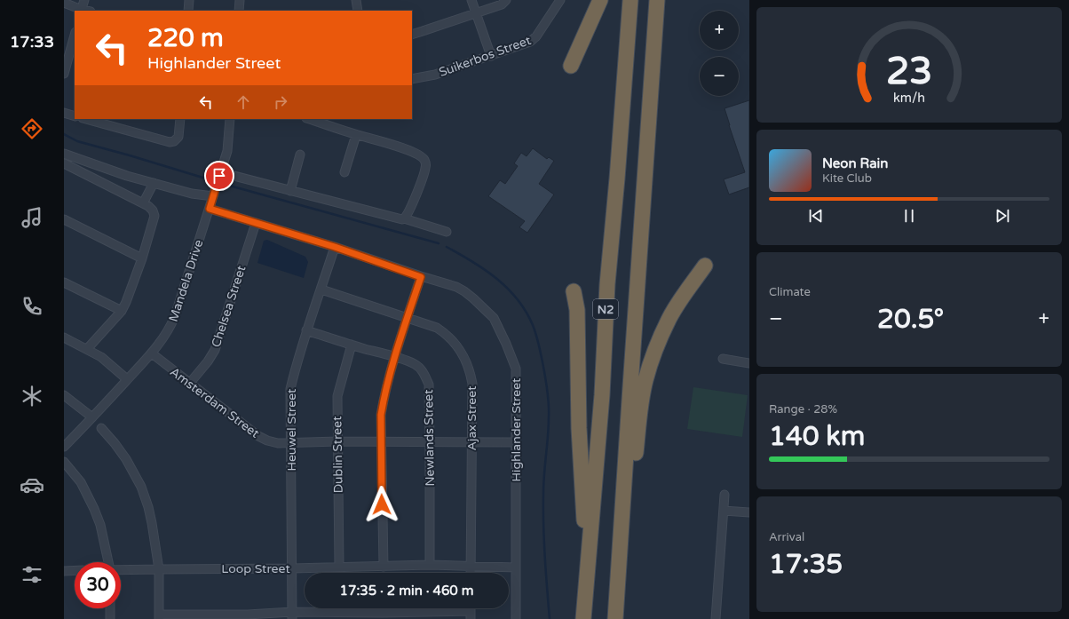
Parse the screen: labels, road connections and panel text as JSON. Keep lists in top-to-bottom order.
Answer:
{
  "streets": {
    "highway": ["N2"],
    "street": [
      "Suikerbos Street",
      "Mandela Drive",
      "Chelsea Street",
      "Amsterdam Street",
      "Ajax Street",
      "Heuwel Street",
      "Highlander Street",
      "Newlands Street",
      "Dublin Street",
      "Loop Street"
    ]
  },
  "crossings": [
    ["Mandela Drive", "Amsterdam Street"],
    ["Mandela Drive", "Highlander Street"],
    ["Chelsea Street", "Amsterdam Street"],
    ["Chelsea Street", "Highlander Street"],
    ["Amsterdam Street", "Ajax Street"],
    ["Amsterdam Street", "Heuwel Street"],
    ["Amsterdam Street", "Highlander Street"],
    ["Amsterdam Street", "Newlands Street"],
    ["Amsterdam Street", "Dublin Street"],
    ["Ajax Street", "Heuwel Street"],
    ["Ajax Street", "Loop Street"],
    ["Heuwel Street", "Highlander Street"],
    ["Heuwel Street", "Newlands Street"],
    ["Heuwel Street", "Loop Street"],
    ["Highlander Street", "Loop Street"],
    ["Newlands Street", "Dublin Street"],
    ["Newlands Street", "Loop Street"],
    ["Dublin Street", "Loop Street"]
  ],
  "page": {
    "tabs": "17:33",
    "map_buttons": ["+", "−"],
    "turn": ["220 m", "Highlander Street"],
    "song": ["Neon Rain", "Kite Club"],
    "tile": [
      "Climate",
      ["Range · 28%", "140 km"],
      ["Arrival", "17:35"]
    ],
    "heat": ["−", "20.5°", "+"],
    "limit": "30",
    "trip": "17:35 · 2 min · 460 m",
    "gauge": ["23", "km/h"]
  }
}
